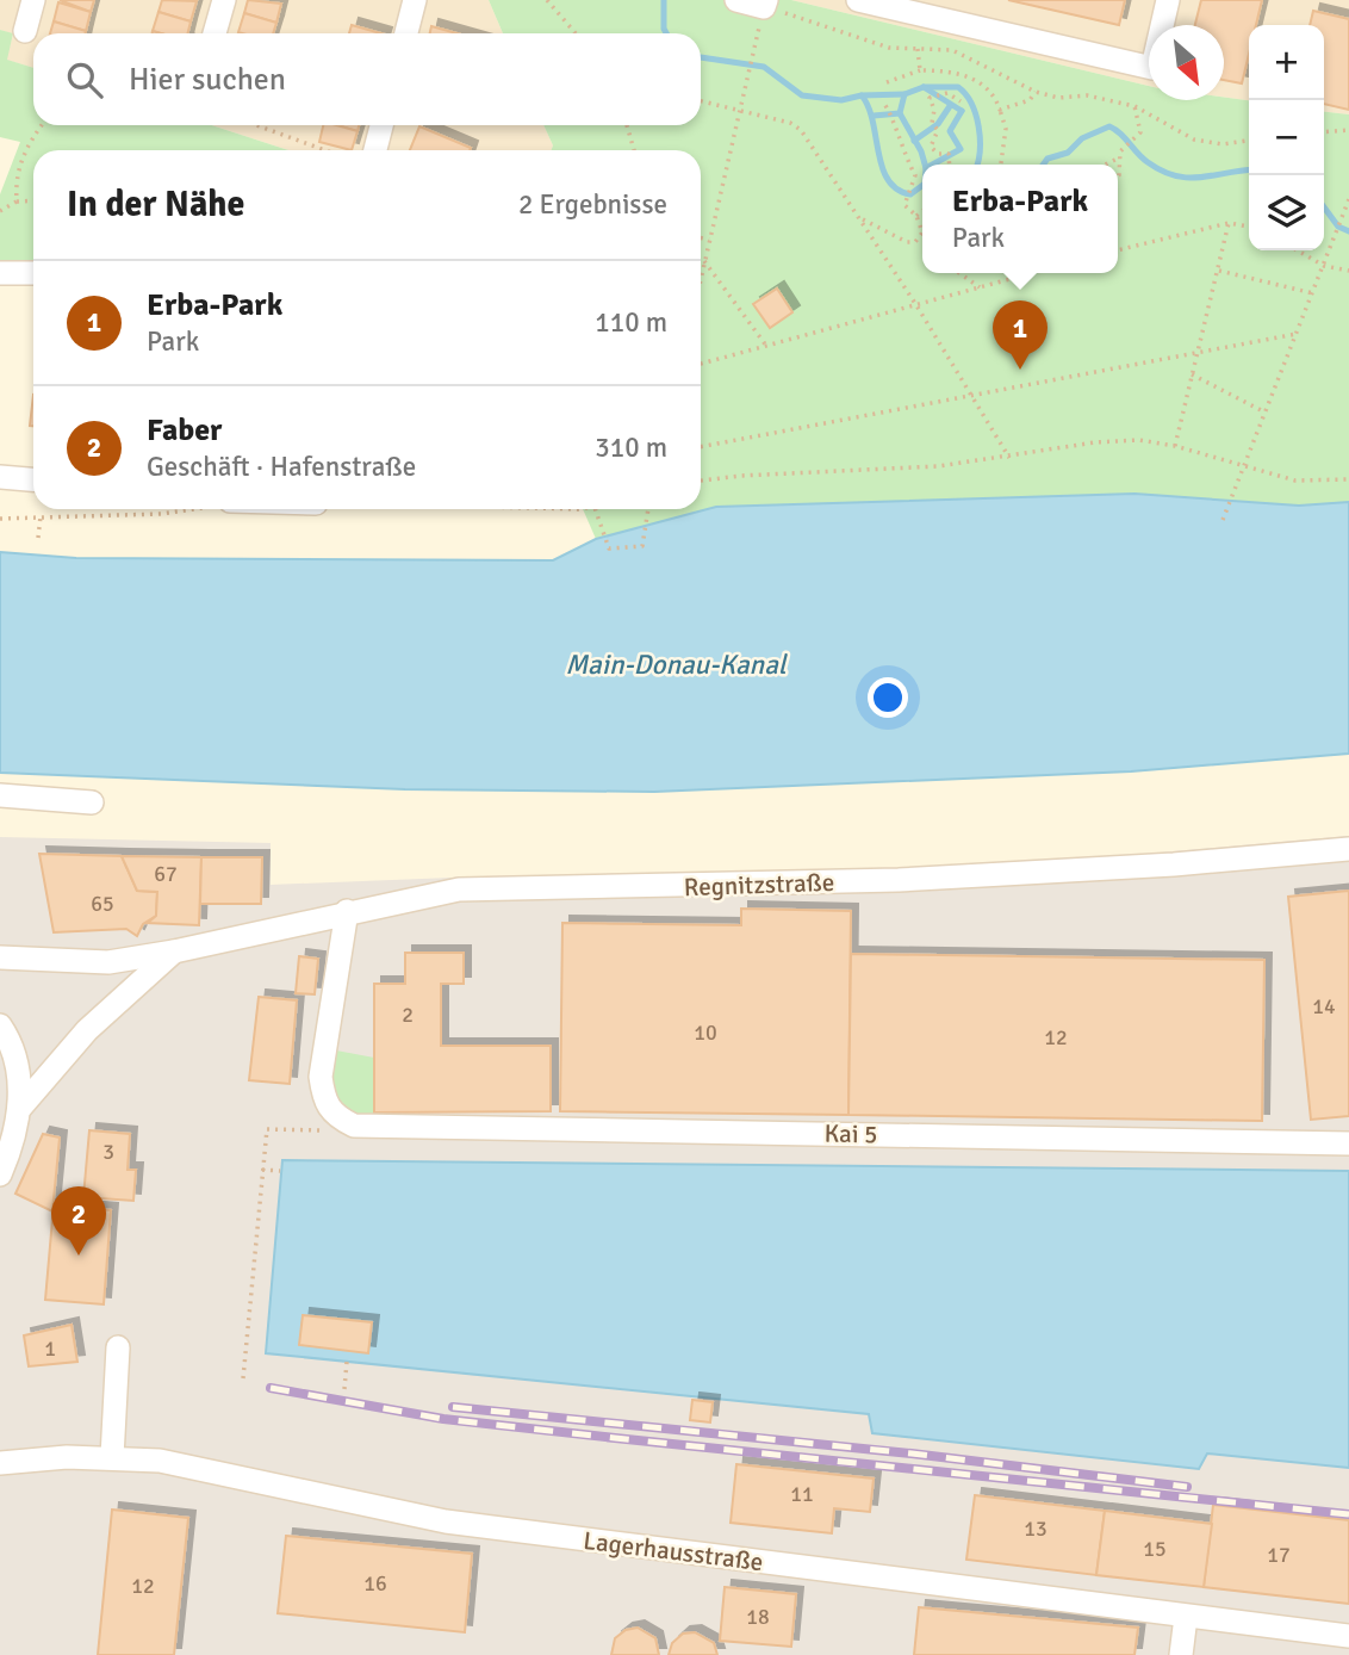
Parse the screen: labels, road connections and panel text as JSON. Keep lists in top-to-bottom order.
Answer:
{
  "streets": {
    "street": ["Regnitzstraße", "Kai 5", "Lagerhausstraße"]
  },
  "water": ["Main-Donau-Kanal"],
  "house_numbers": [
    "67",
    "65",
    "14",
    "2",
    "10",
    "12",
    "3",
    "1",
    "11",
    "13",
    "15",
    "17",
    "16",
    "12",
    "18"
  ],
  "north": "bottom right",
  "page": {
    "map_buttons": ["+", "−"],
    "search": "Hier suchen",
    "heading": ["In der Nähe", "2 Ergebnisse"],
    "popup": ["Erba-Park", "Park"],
    "list": [
      {
        "mark": "1",
        "name": "Erba-Park",
        "note": "Park",
        "value": "110 m"
      },
      {
        "mark": "2",
        "name": "Faber",
        "note": "Geschäft · Hafenstraße",
        "value": "310 m"
      }
    ],
    "pins": ["1", "2"]
  }
}
